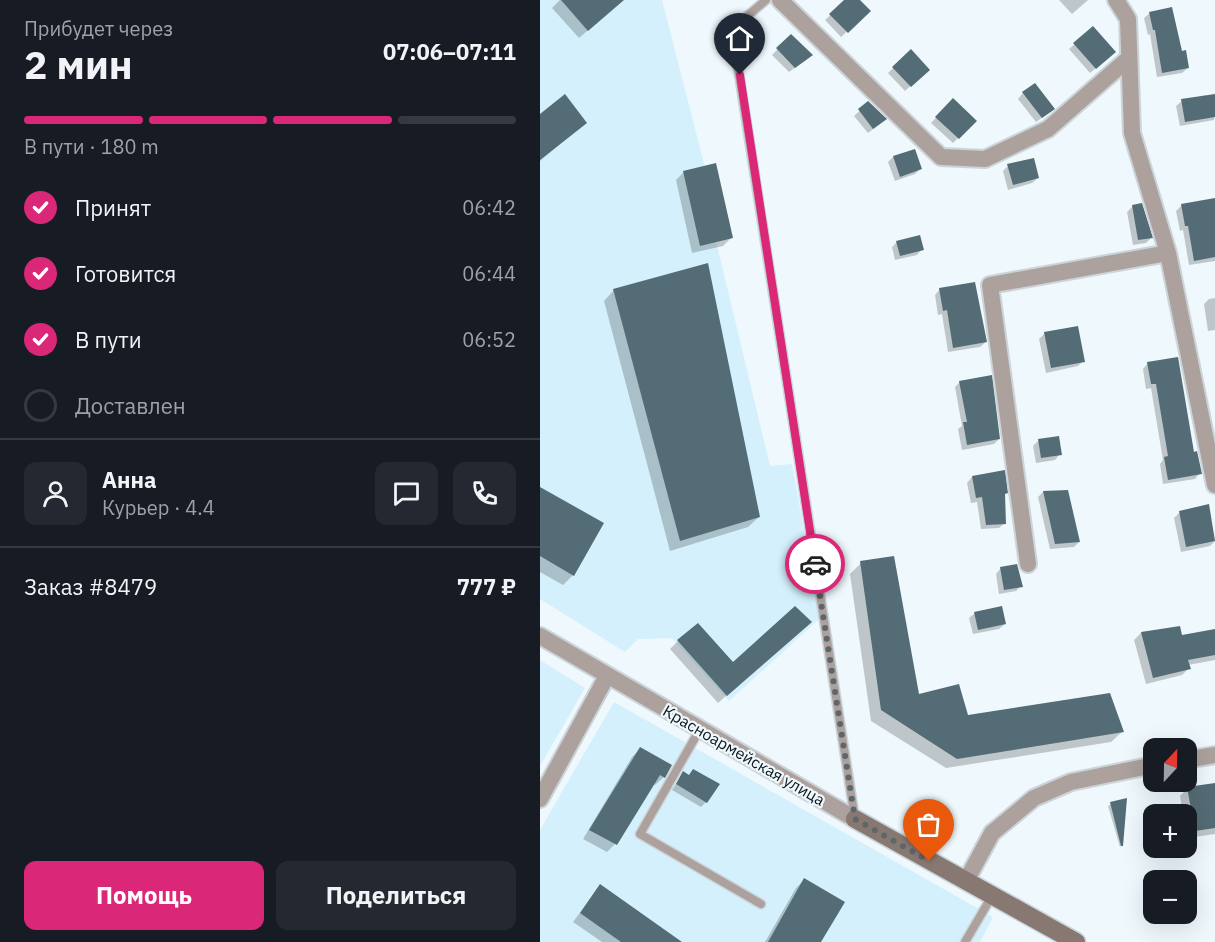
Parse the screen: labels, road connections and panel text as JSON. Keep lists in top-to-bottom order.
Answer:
{
  "streets": {
    "street": ["Красноармейская улица"]
  },
  "north": "top",
  "page": {
    "heading": ["2 мин", "Прибудет через", "07:06–07:11"],
    "panel": [
      "Анна",
      "Курьер · 4.4",
      "Заказ #8479",
      "777 ₽"
    ],
    "bar": "В пути · 180 m",
    "list": [
      ["Принят", "06:42"],
      ["Готовится", "06:44"],
      ["В пути", "06:52"],
      "Доставлен"
    ],
    "map_buttons": ["+", "−"],
    "buttons": ["Помощь", "Поделиться"]
  }
}
